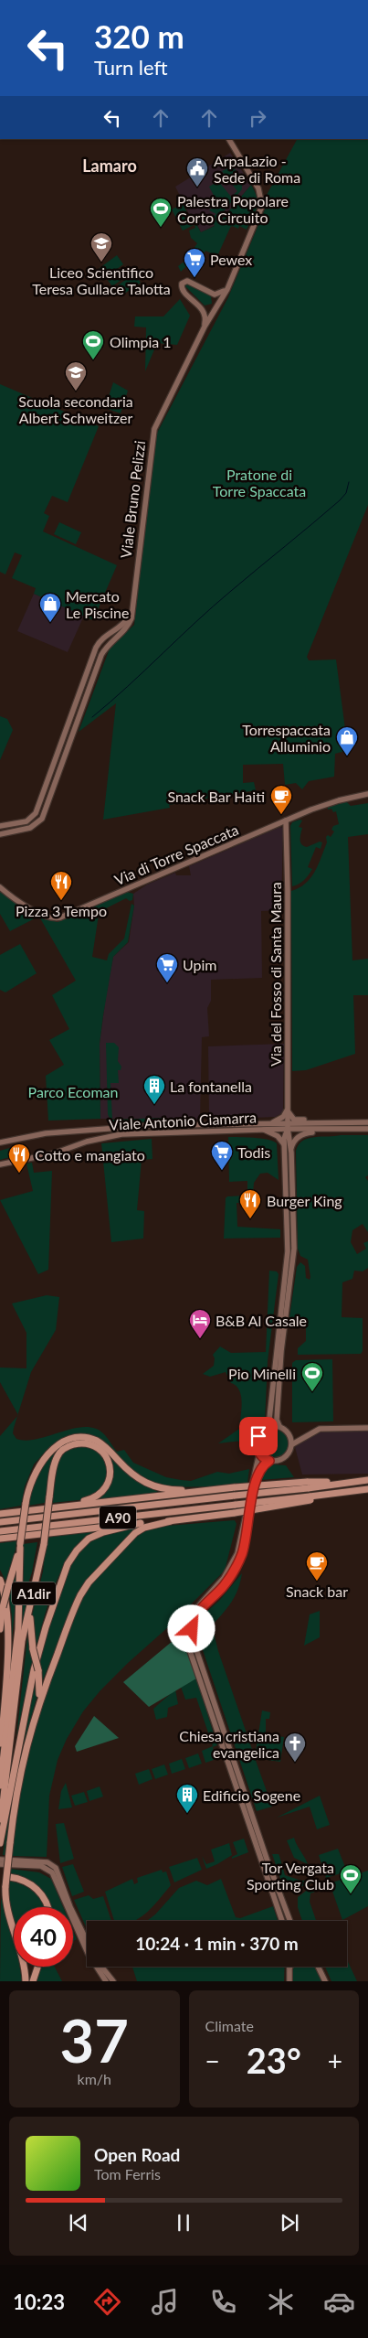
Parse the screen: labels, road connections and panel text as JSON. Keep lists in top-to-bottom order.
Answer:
{
  "streets": {
    "highway": ["A90", "A1dir"],
    "street": [
      "Viale Bruno Pelizzi",
      "Via di Torre Spaccata",
      "Via del Fosso di Santa Maura",
      "Viale Antonio Ciamarra"
    ]
  },
  "crossings": [
    ["Via di Torre Spaccata", "Via del Fosso di Santa Maura"],
    ["Via del Fosso di Santa Maura", "Viale Antonio Ciamarra"]
  ],
  "districts": ["Lamaro"],
  "parks": ["Pratone di Torre Spaccata", "Parco Ecoman"],
  "places": {
    "public building": ["ArpaLazio - Sede di Roma"],
    "sports": [
      "Palestra Popolare Corto Circuito",
      "Olimpia 1",
      "Pio Minelli",
      "Tor Vergata Sporting Club"
    ],
    "school or university": ["Liceo Scientifico Teresa Gullace Talotta", "Scuola secondaria Albert Schweitzer"],
    "supermarket": ["Pewex", "Upim", "Todis"],
    "shop": ["Mercato Le Piscine", "Torrespaccata Alluminio"],
    "cafe": ["Snack Bar Haiti", "Snack bar"],
    "restaurant": ["Pizza 3 Tempo", "Cotto e mangiato", "Burger King"],
    "building": ["La fontanella", "Edificio Sogene"],
    "hotel": ["B&B Al Casale"],
    "church": ["Chiesa cristiana evangelica"]
  },
  "page": {
    "turn": ["320 m", "Turn left"],
    "limit": "40",
    "trip": "10:24 · 1 min · 370 m",
    "tile": [
      ["37", "km/h"],
      "Climate"
    ],
    "heat": ["−", "23°", "+"],
    "song": ["Open Road", "Tom Ferris"],
    "tabs": "10:23"
  }
}
